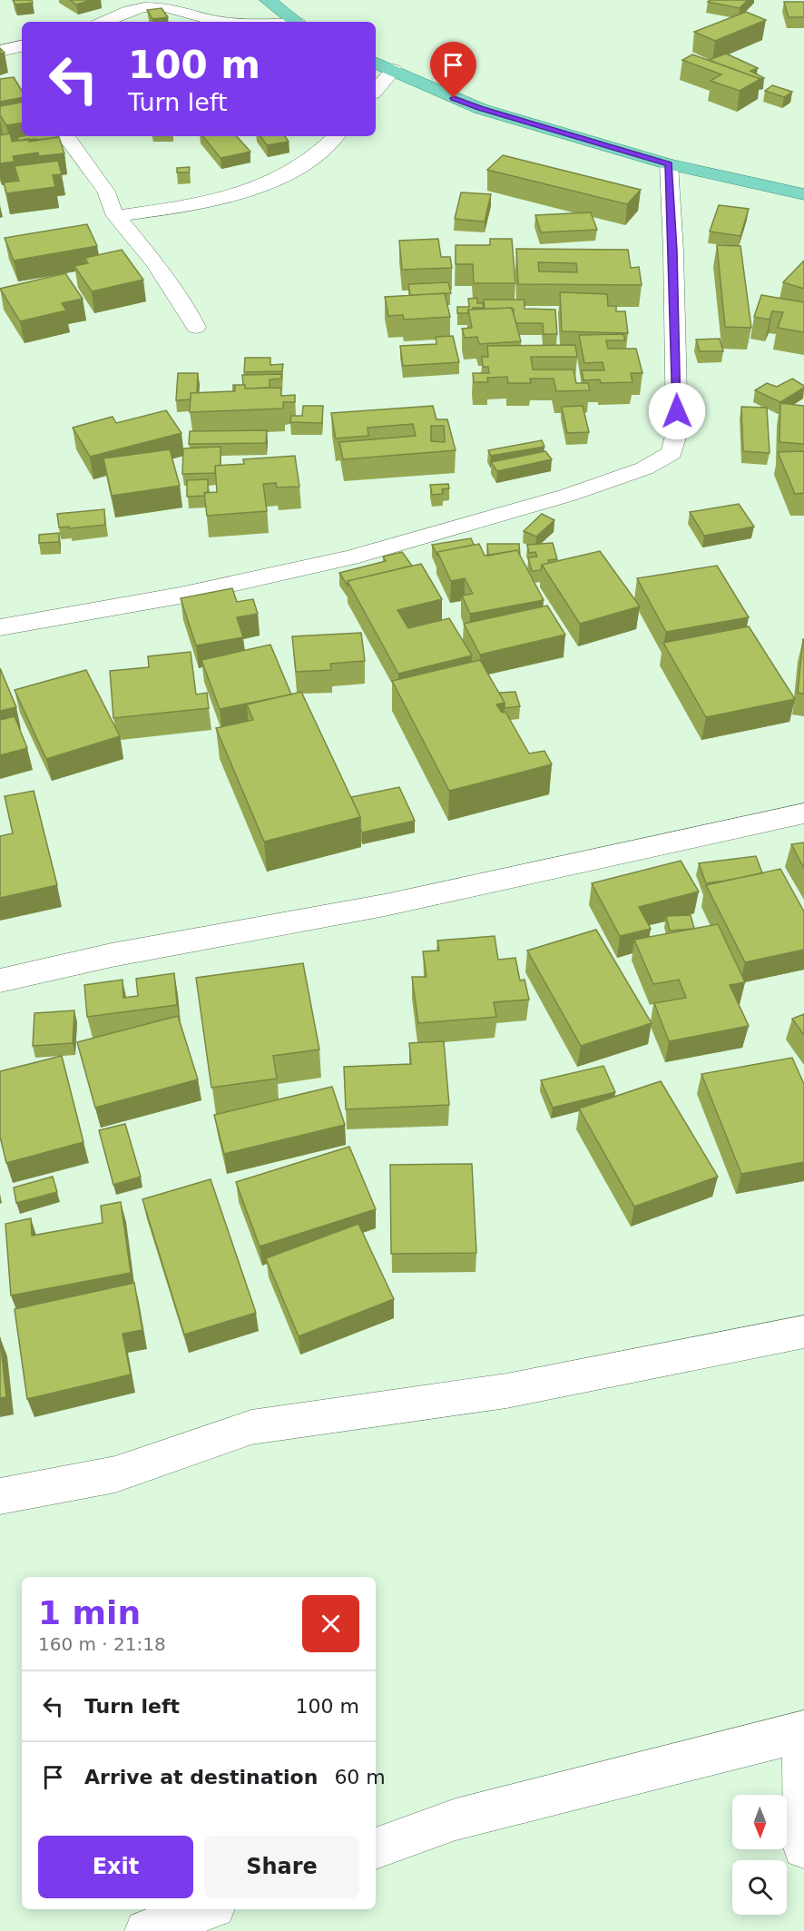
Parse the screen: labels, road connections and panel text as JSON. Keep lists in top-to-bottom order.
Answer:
{
  "north": "bottom",
  "page": {
    "turn": ["100 m", "Turn left"],
    "heading": ["1 min", "160 m · 21:18"],
    "list": [
      {
        "name": "Turn left",
        "value": "100 m"
      },
      {
        "name": "Arrive at destination",
        "value": "60 m"
      }
    ],
    "buttons": ["Exit", "Share"]
  }
}
